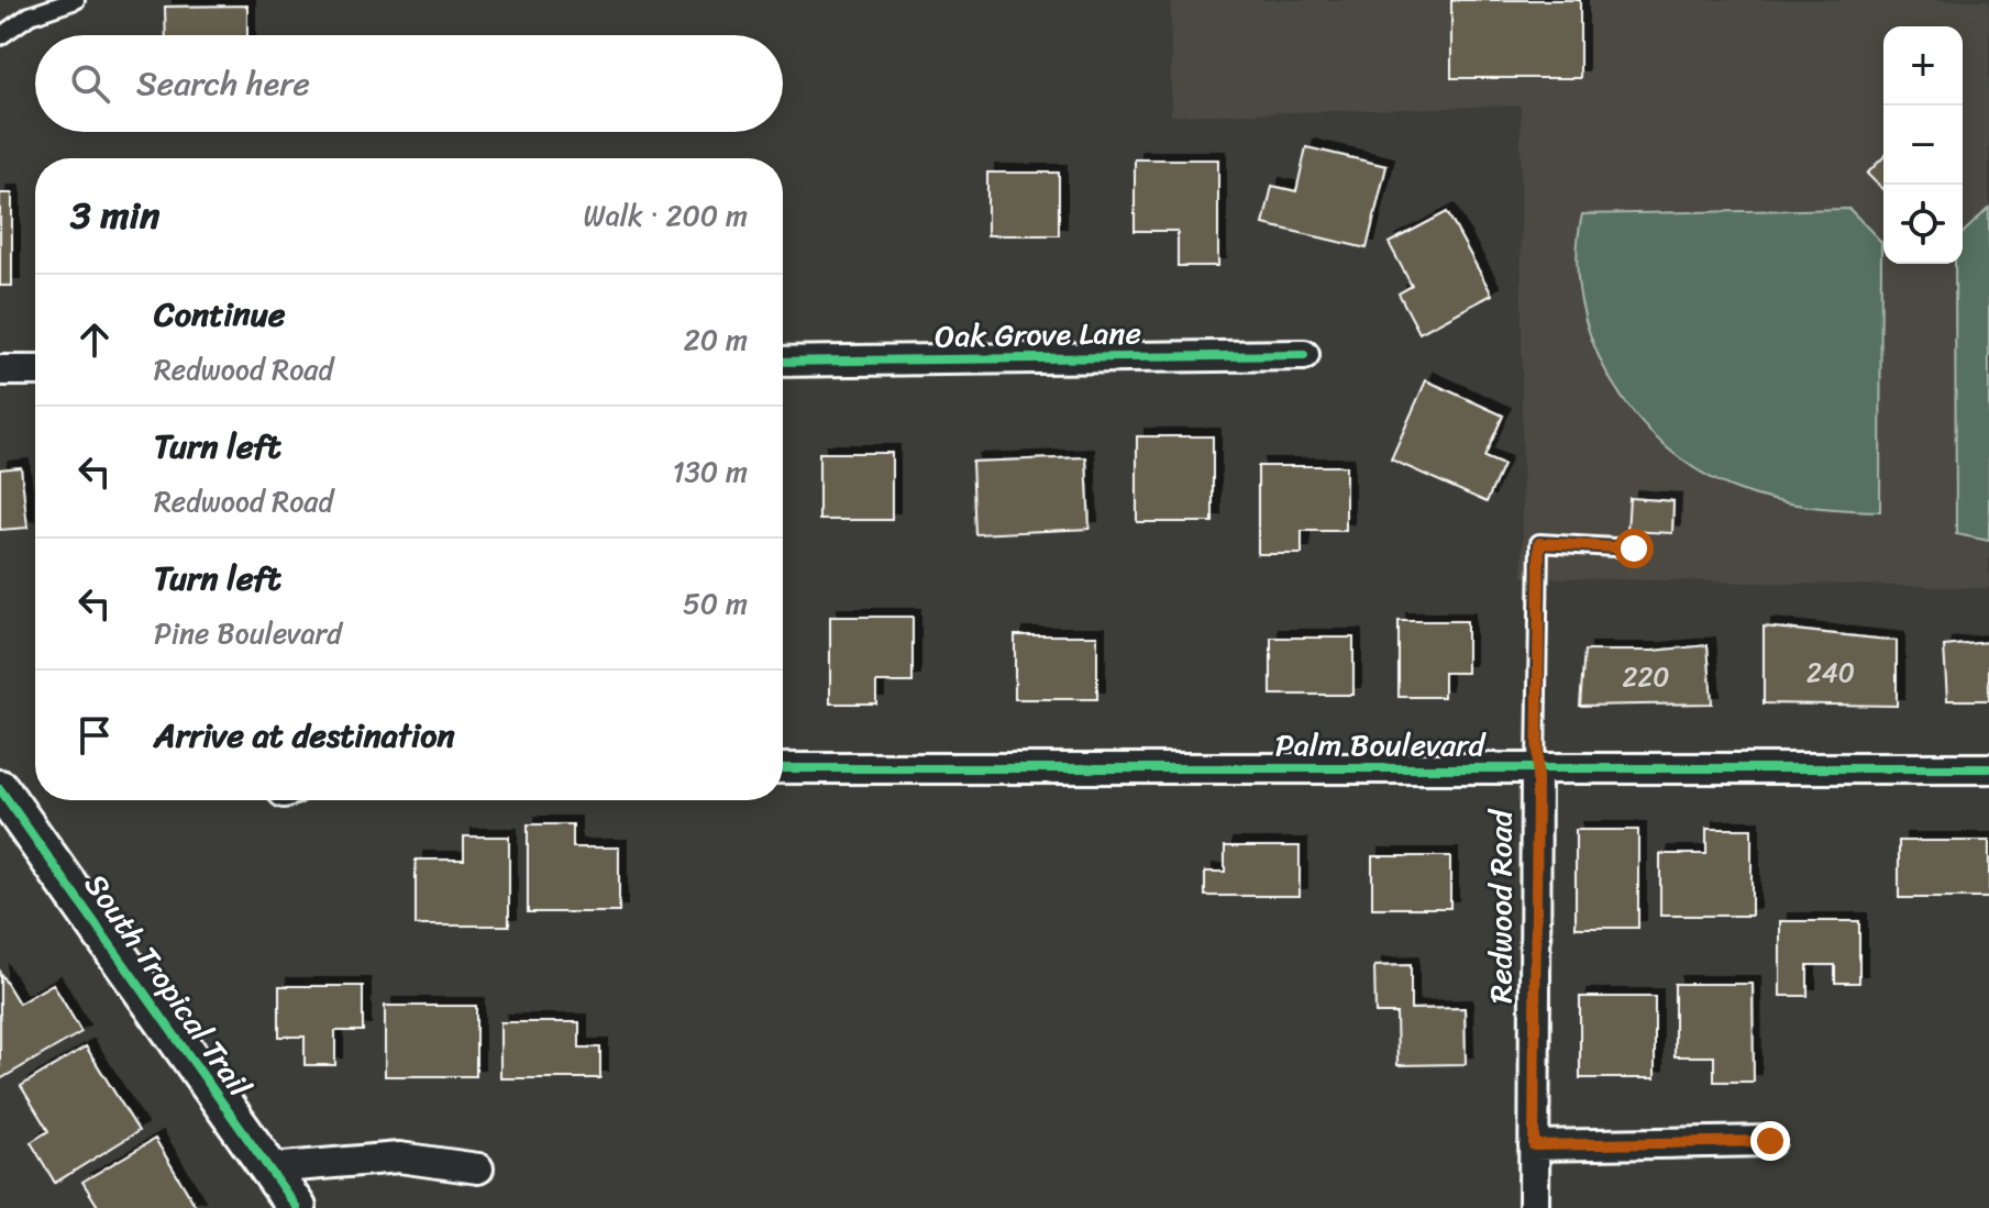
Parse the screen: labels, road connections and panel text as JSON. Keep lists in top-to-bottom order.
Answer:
{
  "streets": {
    "street": [
      "Oak Grove Lane",
      "Palm Boulevard",
      "Redwood Road",
      "South Tropical Trail"
    ]
  },
  "crossings": [
    ["Palm Boulevard", "Redwood Road"]
  ],
  "house_numbers": ["240", "220"],
  "page": {
    "map_buttons": ["+", "−"],
    "search": "Search here",
    "heading": ["3 min", "Walk · 200 m"],
    "list": [
      ["Continue", "Redwood Road", "20 m"],
      ["Turn left", "Redwood Road", "130 m"],
      ["Turn left", "Pine Boulevard", "50 m"],
      "Arrive at destination"
    ]
  }
}
